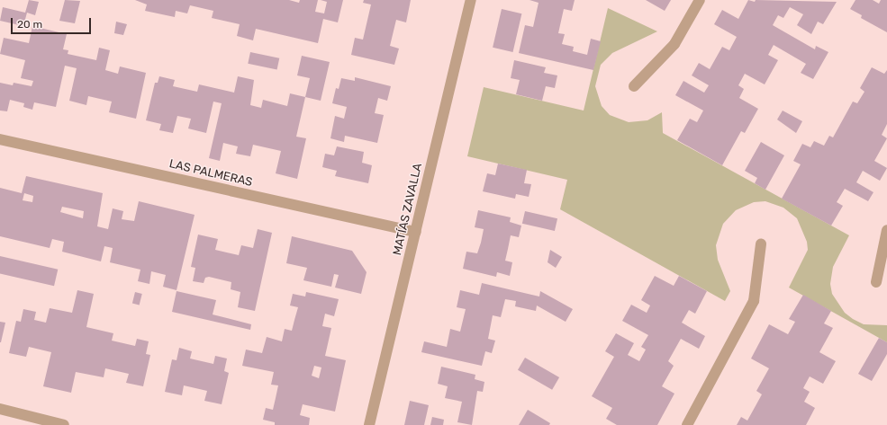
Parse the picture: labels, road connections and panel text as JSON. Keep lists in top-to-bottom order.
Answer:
{
  "streets": {
    "street": ["LAS PALMERAS", "MATÍAS ZAVALLA"]
  },
  "crossings": [
    ["LAS PALMERAS", "MATÍAS ZAVALLA"]
  ],
  "scale_bar": "20 m"
}
